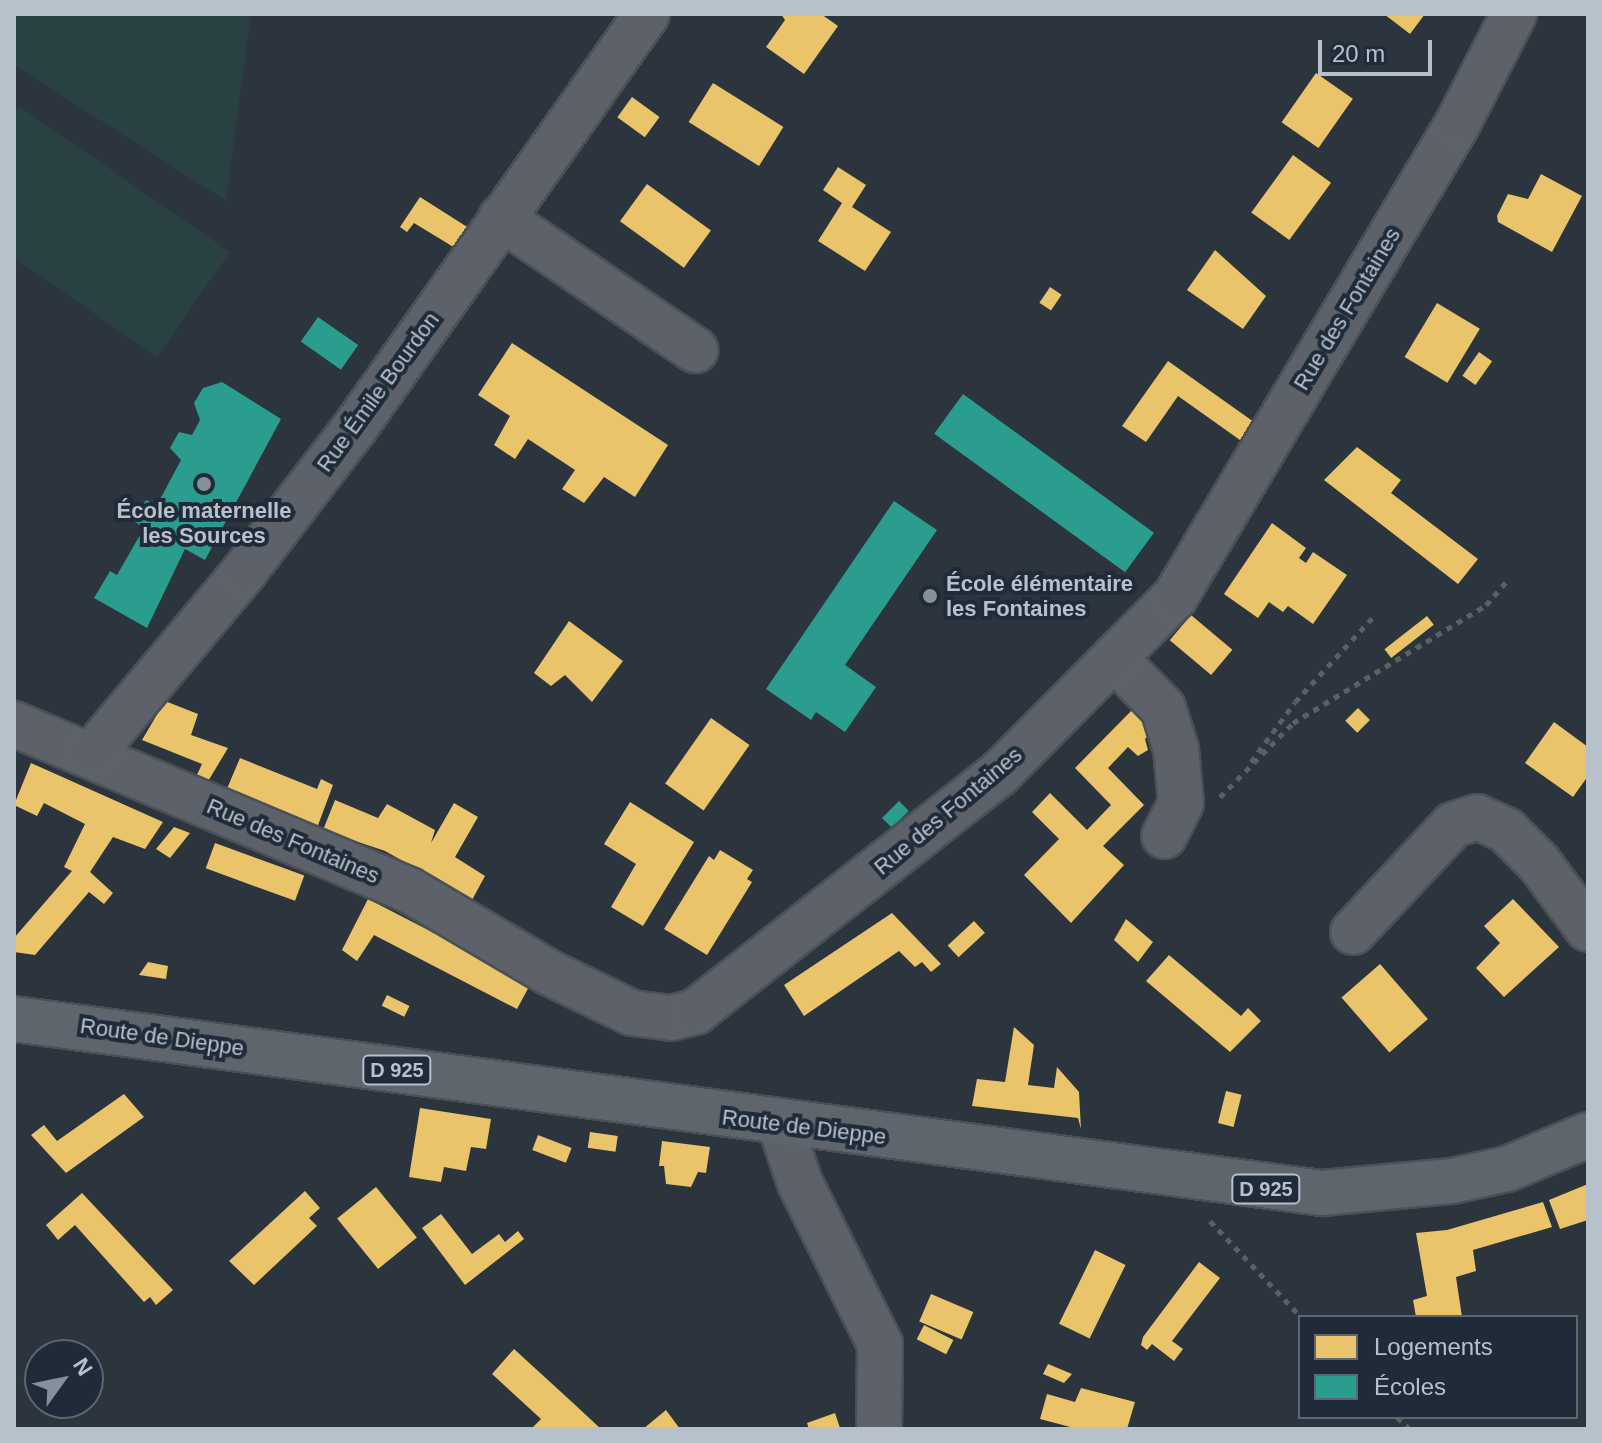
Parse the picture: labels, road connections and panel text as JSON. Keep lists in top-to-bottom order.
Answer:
{
  "streets": {
    "main road": ["Route de Dieppe", "D 925"],
    "street": ["Rue des Fontaines", "Rue Émile Bourdon"]
  },
  "crossings": [
    ["Rue des Fontaines", "Rue Émile Bourdon"]
  ],
  "places": ["École maternelle les Sources", "École élémentaire les Fontaines"],
  "legend": ["Logements", "Écoles"],
  "scale_bar": "20 m",
  "north": "top right"
}
